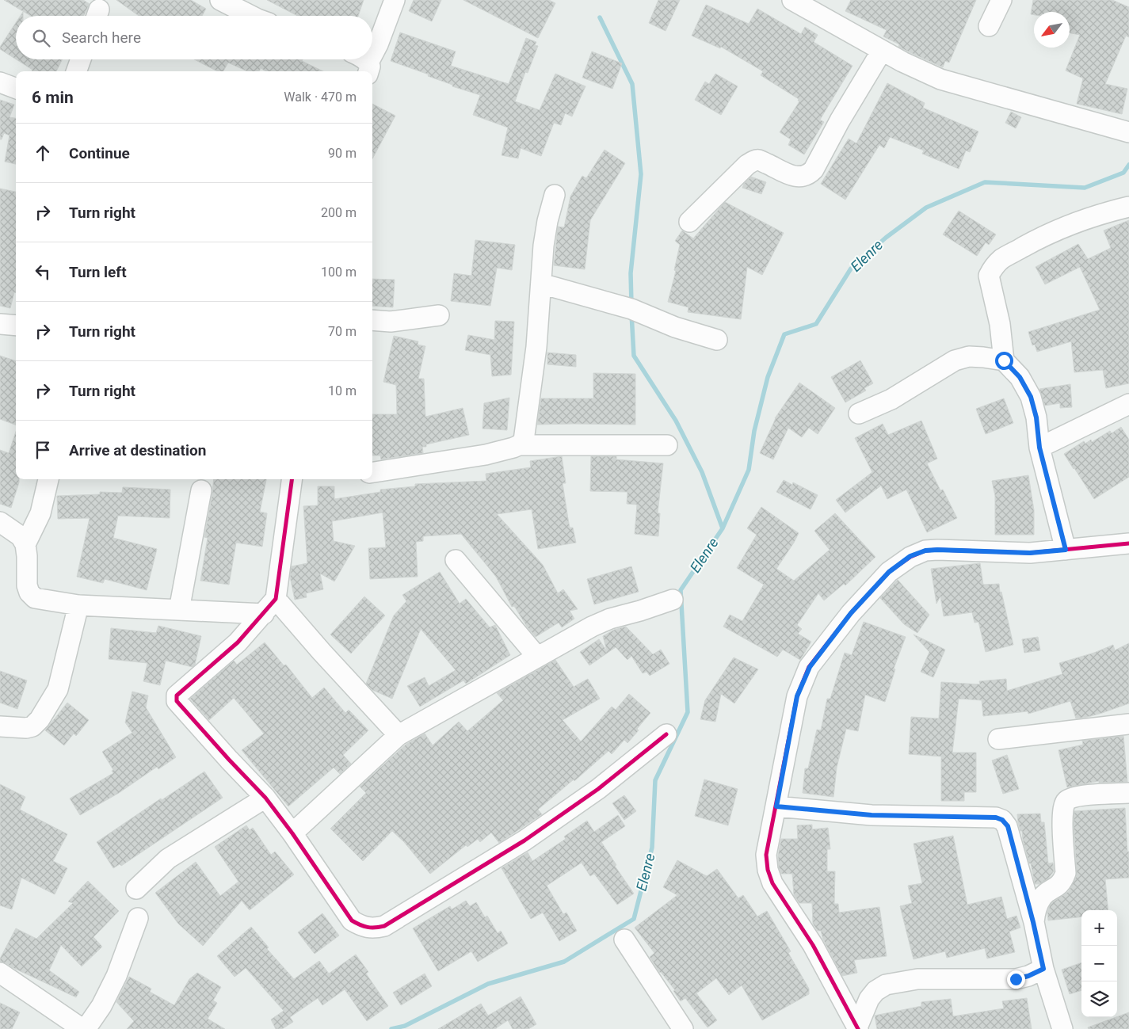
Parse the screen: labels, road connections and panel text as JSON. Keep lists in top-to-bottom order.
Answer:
{
  "water": ["Elenre"],
  "north": "bottom left",
  "page": {
    "search": "Search here",
    "heading": ["6 min", "Walk · 470 m"],
    "list": [
      ["Continue", "90 m"],
      ["Turn right", "200 m"],
      ["Turn left", "100 m"],
      ["Turn right", "70 m"],
      ["Turn right", "10 m"],
      "Arrive at destination"
    ],
    "map_buttons": ["+", "−"]
  }
}
